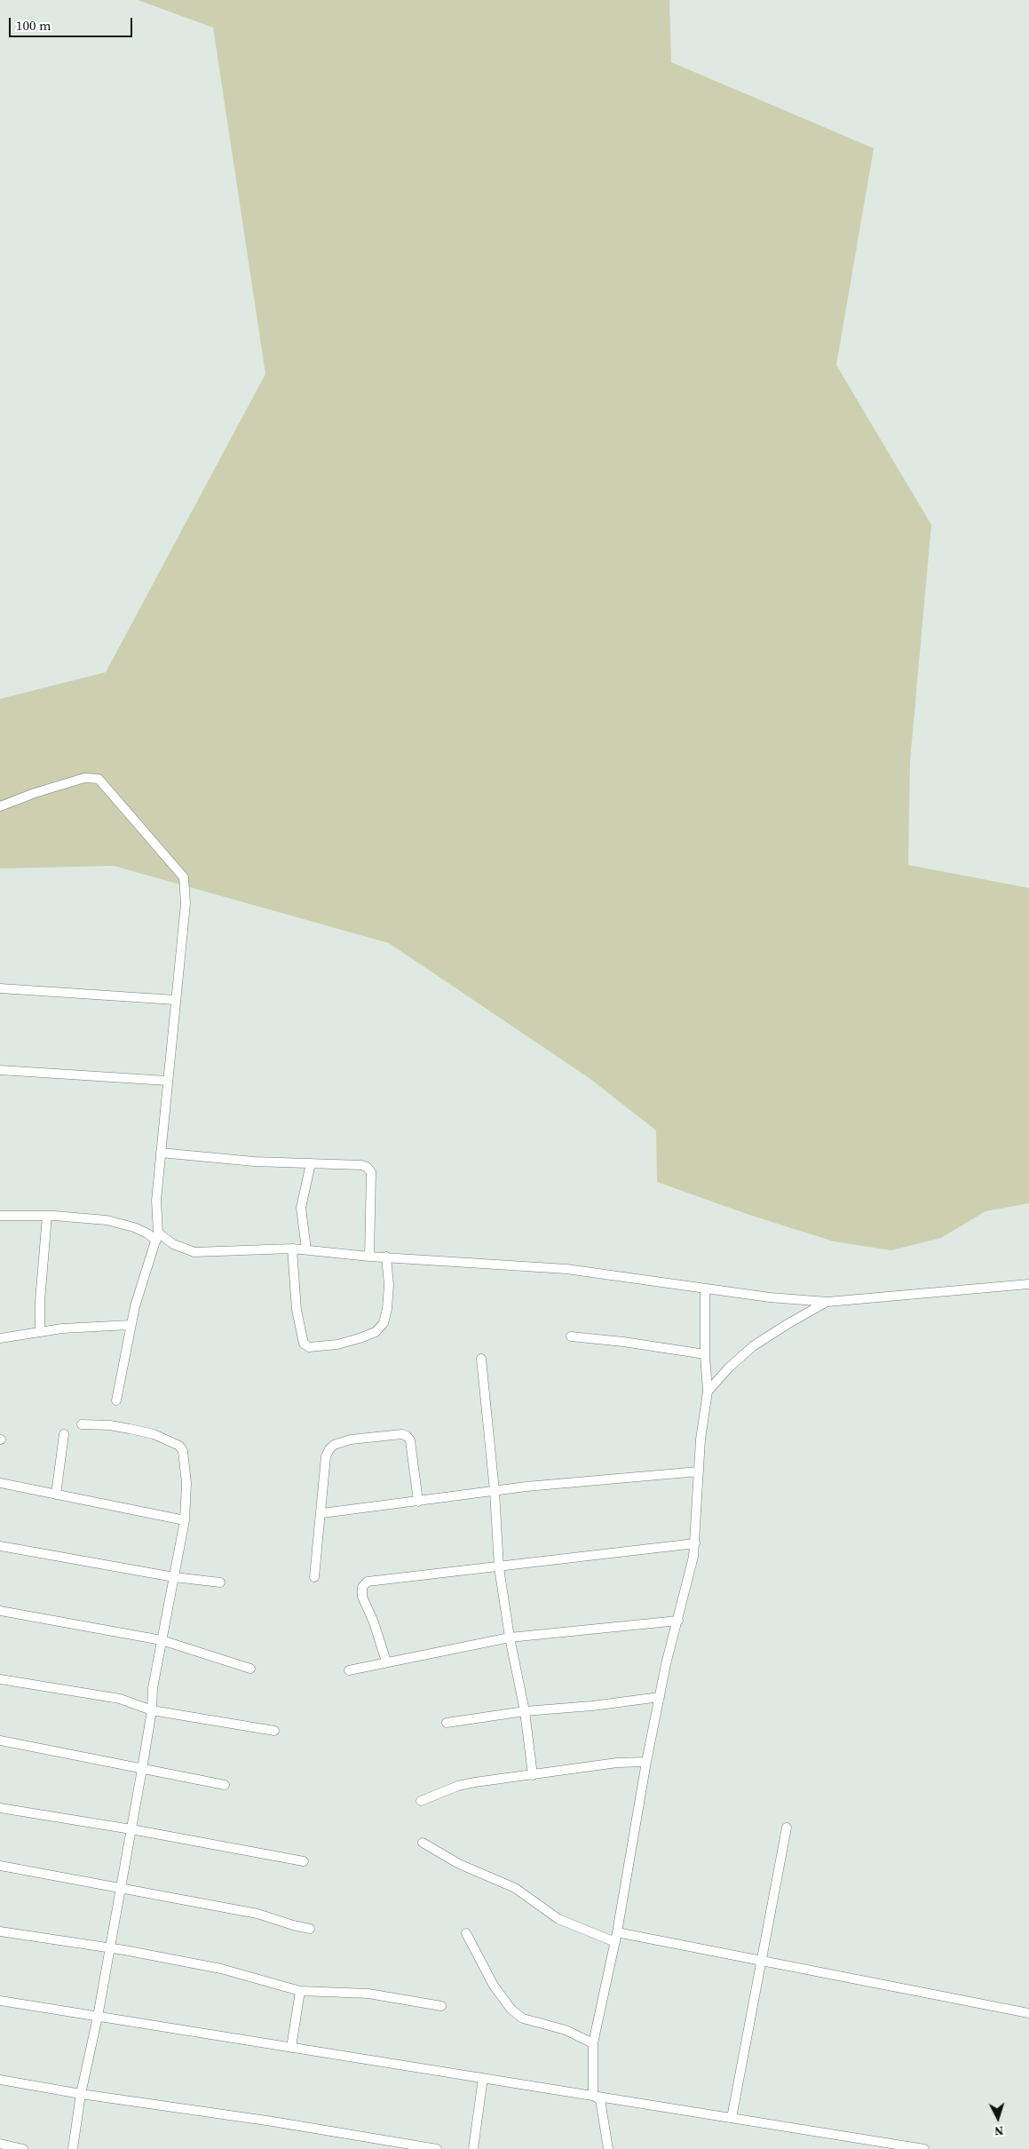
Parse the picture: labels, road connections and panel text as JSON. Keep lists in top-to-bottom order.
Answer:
{
  "scale_bar": "100 m",
  "north": "bottom"
}
